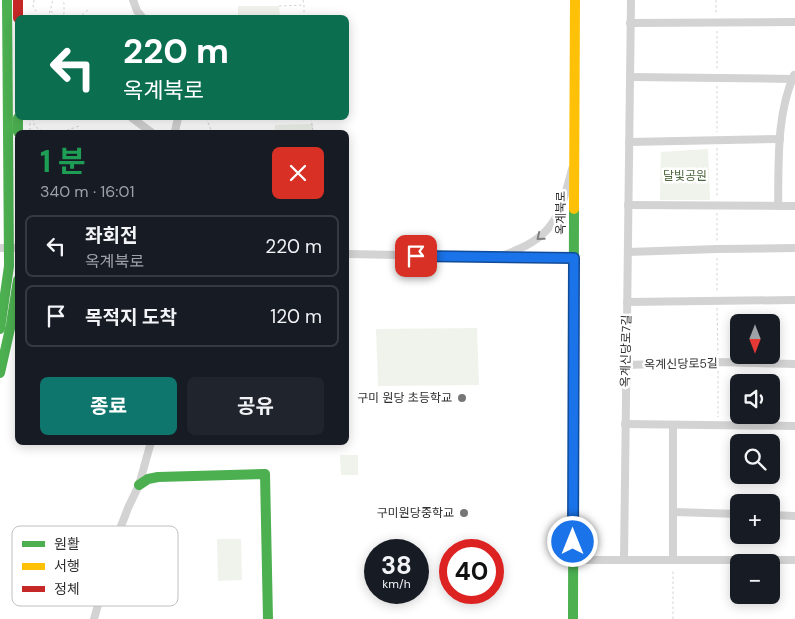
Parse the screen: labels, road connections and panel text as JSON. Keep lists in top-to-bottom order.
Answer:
{
  "streets": {
    "street": ["옥계북로", "옥계신당로7길", "옥계신당로5길"]
  },
  "crossings": [
    ["옥계신당로7길", "옥계신당로5길"]
  ],
  "parks": ["달빛공원"],
  "places": ["구미 원당 초등학교", "구미원당중학교"],
  "legend": ["원활", "서행", "정체"],
  "north": "bottom",
  "page": {
    "turn": ["220 m", "옥계북로"],
    "heading": ["1 분", "340 m · 16:01"],
    "list": [
      {
        "name": "좌회전",
        "note": "옥계북로",
        "value": "220 m"
      },
      {
        "name": "목적지 도착",
        "value": "120 m"
      }
    ],
    "map_buttons": ["+", "−"],
    "buttons": ["종료", "공유"],
    "speed": "38 km/h",
    "limit": "40"
  }
}
